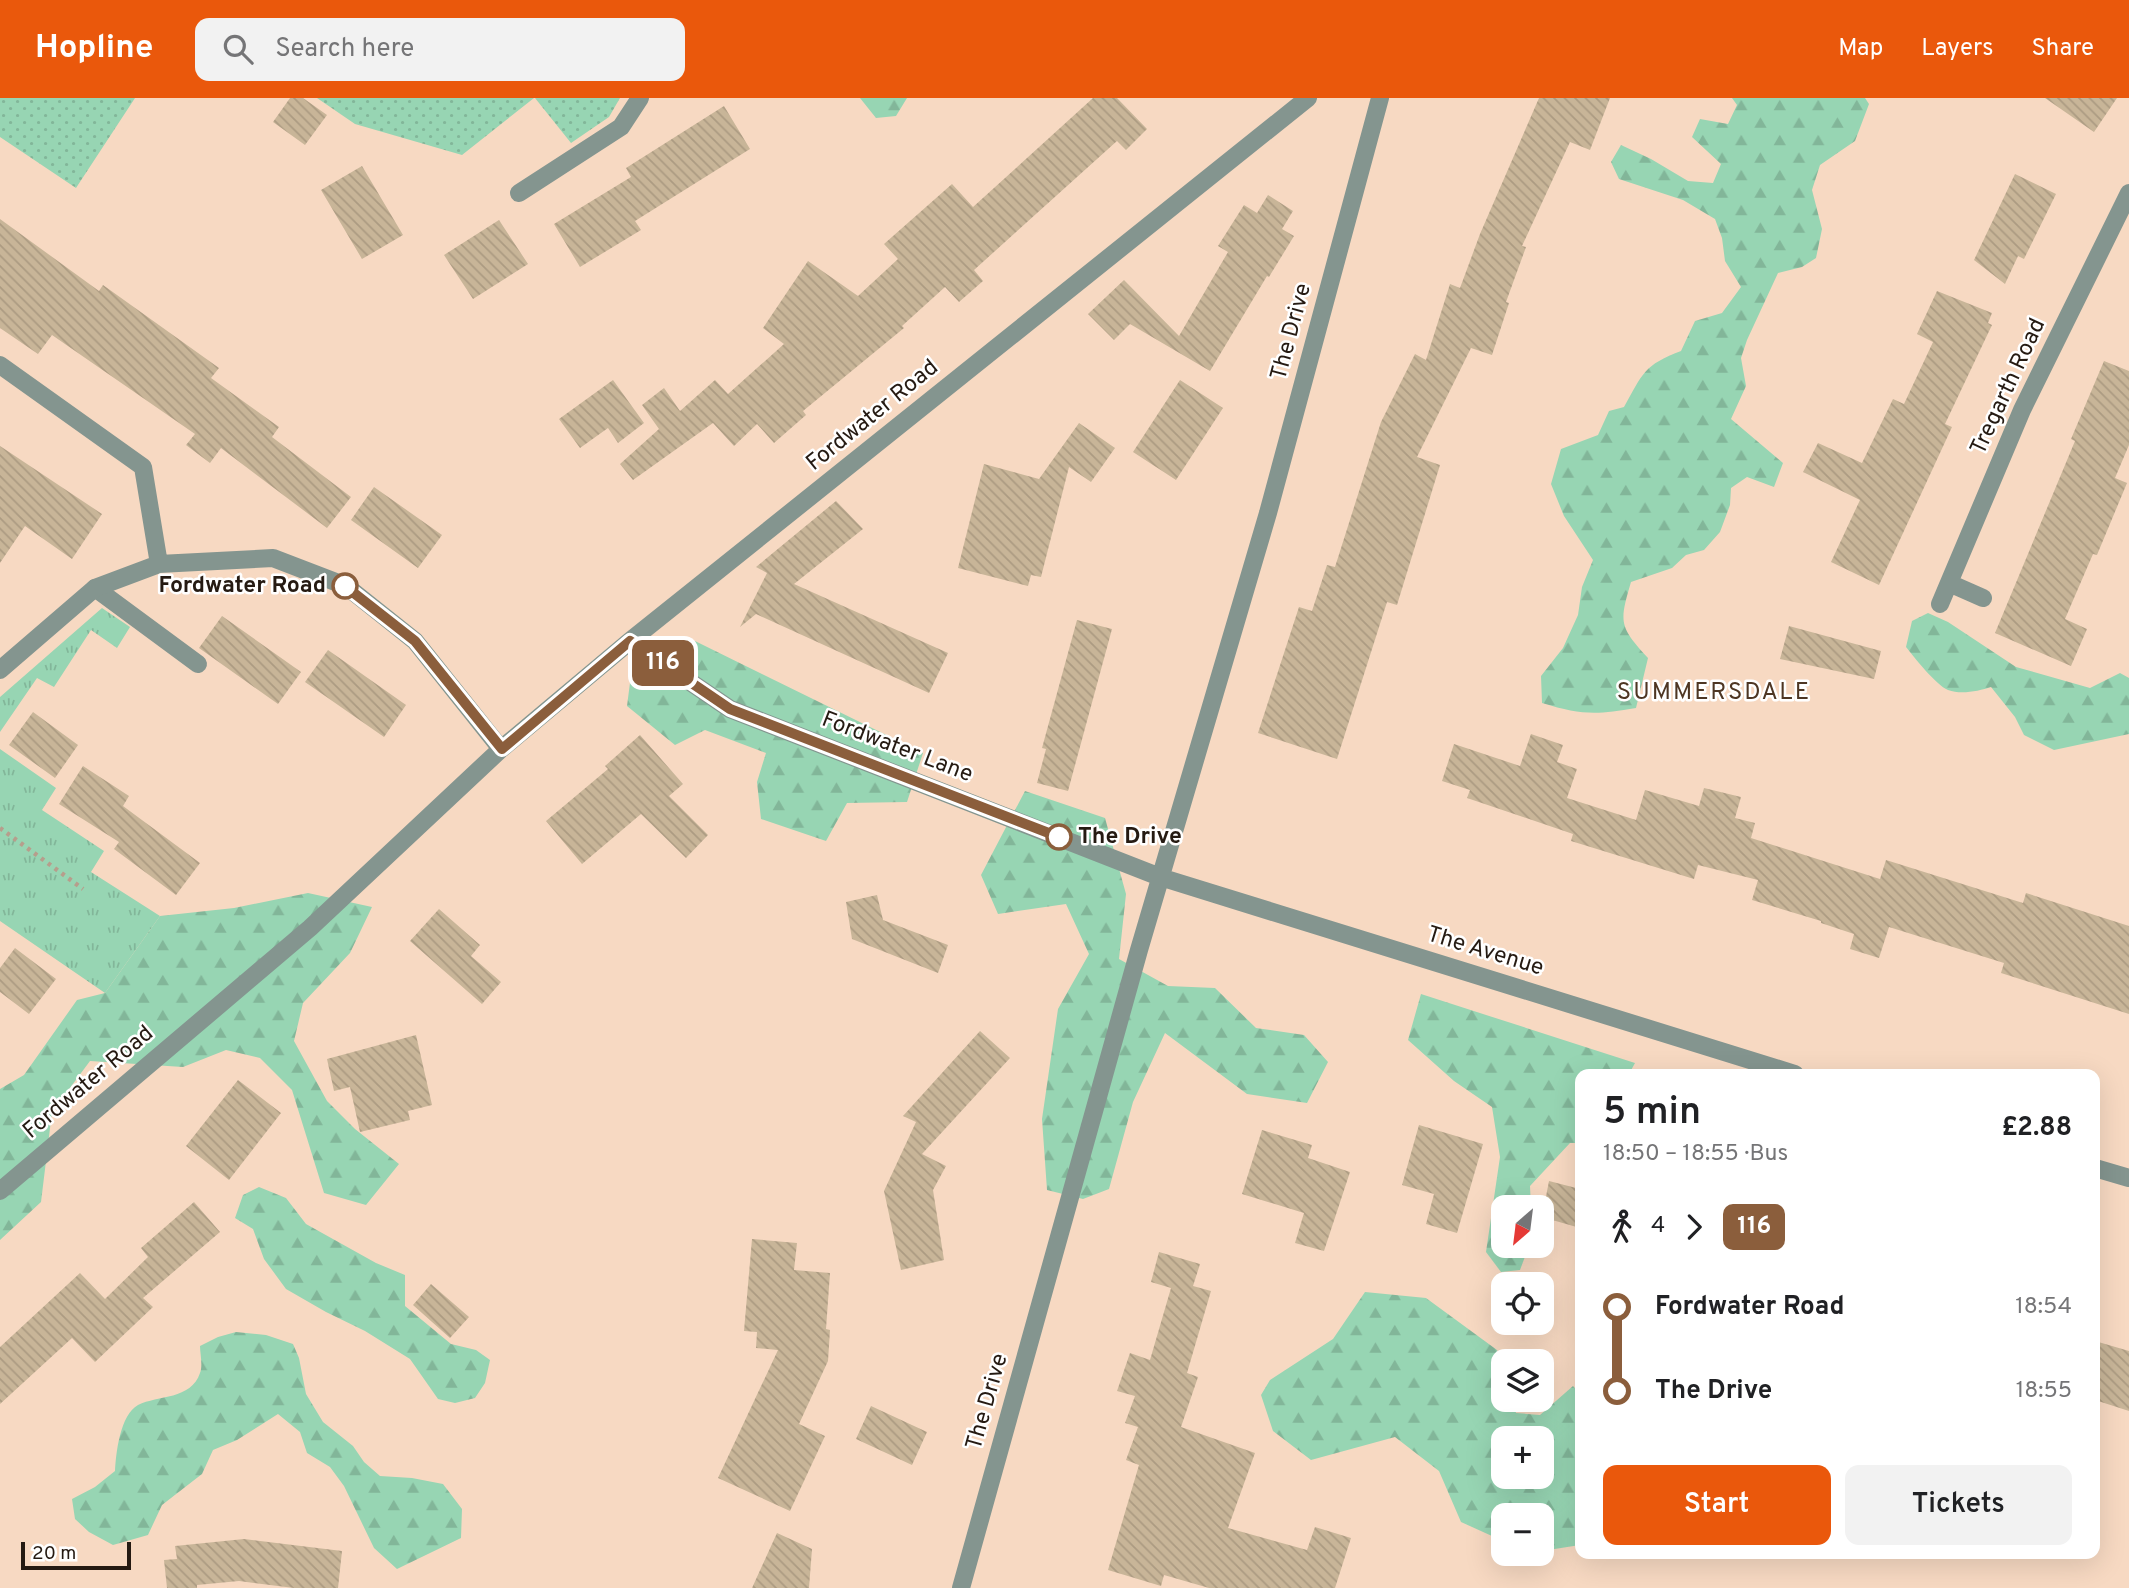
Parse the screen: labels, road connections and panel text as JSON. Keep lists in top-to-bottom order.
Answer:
{
  "streets": {
    "street": [
      "The Drive",
      "Tregarth Road",
      "Fordwater Road",
      "Fordwater Lane",
      "The Avenue"
    ]
  },
  "crossings": [
    ["The Drive", "Fordwater Lane"],
    ["The Drive", "The Avenue"],
    ["Fordwater Road", "Fordwater Lane"],
    ["Fordwater Lane", "The Avenue"]
  ],
  "districts": ["SUMMERSDALE"],
  "places": ["Fordwater Road", "The Drive"],
  "lines": ["bus line 116"],
  "scale_bar": "20 m",
  "north": "bottom left",
  "page": {
    "header": "Hopline",
    "search": "Search here",
    "nav": ["Map", "Layers", "Share"],
    "on_map": "116",
    "heading": ["5 min", "18:50 – 18:55 · Bus", "£2.88"],
    "legs": ["4", "116"],
    "map_buttons": ["+", "−"],
    "list": [
      {
        "name": "Fordwater Road",
        "value": "18:54"
      },
      {
        "name": "The Drive",
        "value": "18:55"
      }
    ],
    "buttons": ["Start", "Tickets"],
    "scale": "20 m"
  }
}
